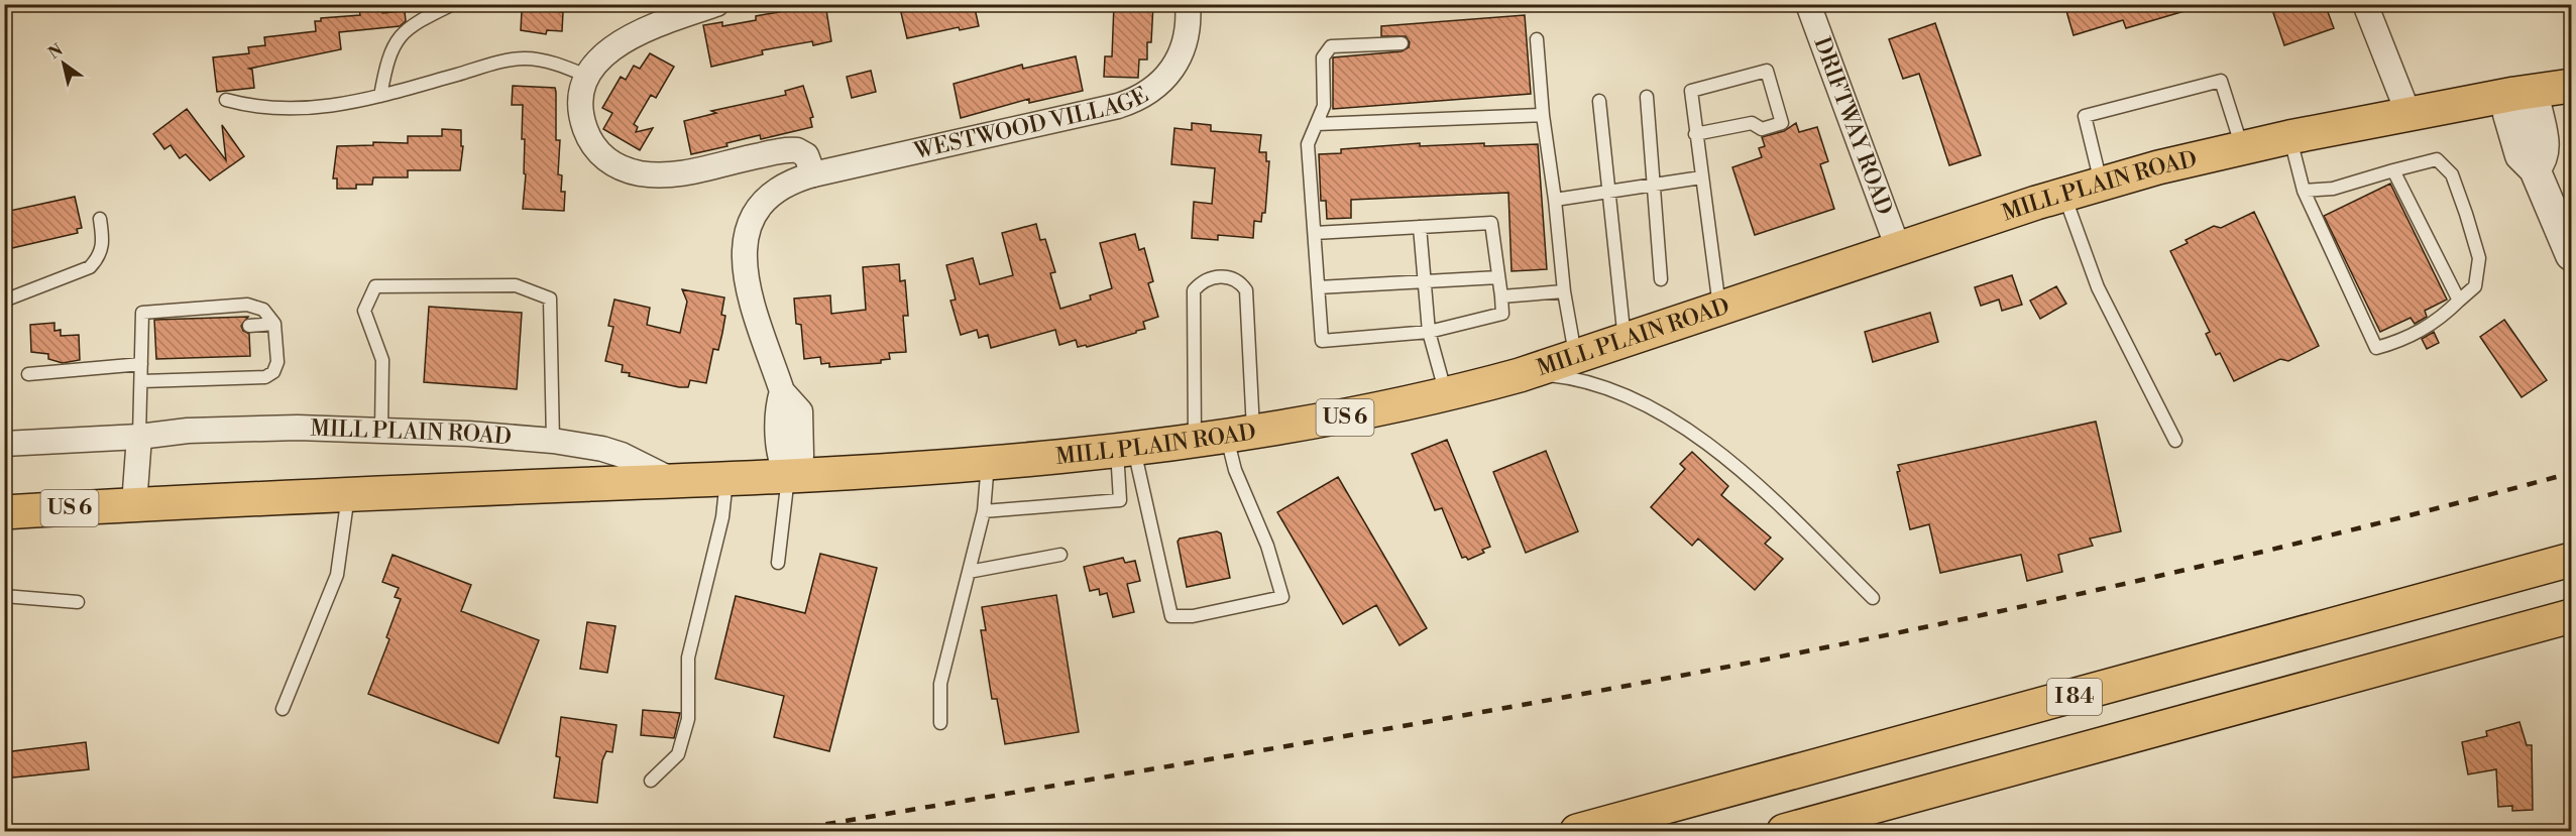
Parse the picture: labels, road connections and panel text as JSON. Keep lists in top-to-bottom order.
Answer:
{
  "streets": {
    "main road": ["MILL PLAIN ROAD", "US 6", "I 84"],
    "street": ["WESTWOOD VILLAGE", "DRIFTWAY ROAD"]
  },
  "crossings": [
    ["WESTWOOD VILLAGE", "MILL PLAIN ROAD"],
    ["DRIFTWAY ROAD", "MILL PLAIN ROAD"]
  ],
  "north": "top left"
}
